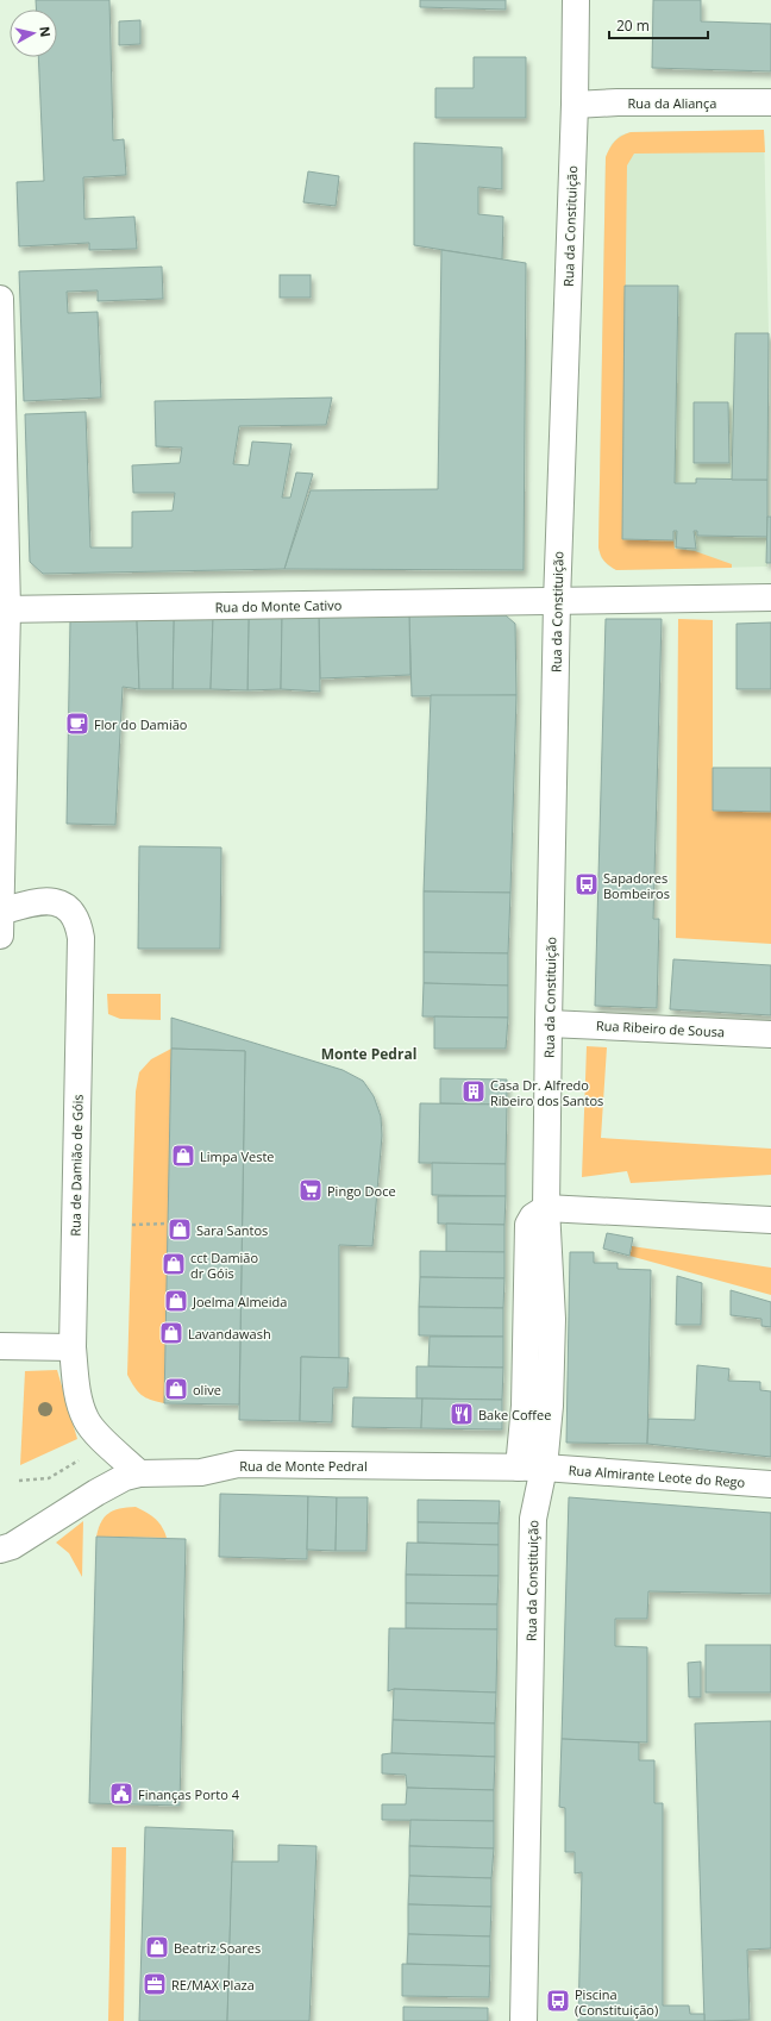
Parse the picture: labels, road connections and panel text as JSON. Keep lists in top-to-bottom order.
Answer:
{
  "streets": {
    "main road": [
      "Rua da Aliança",
      "Rua da Constituição",
      "Rua do Monte Cativo",
      "Rua Ribeiro de Sousa",
      "Rua de Damião de Góis",
      "Rua de Monte Pedral",
      "Rua Almirante Leote do Rego"
    ]
  },
  "crossings": [
    ["Rua da Aliança", "Rua da Constituição"],
    ["Rua da Constituição", "Rua do Monte Cativo"],
    ["Rua da Constituição", "Rua Ribeiro de Sousa"],
    ["Rua da Constituição", "Rua de Monte Pedral"],
    ["Rua da Constituição", "Rua Almirante Leote do Rego"],
    ["Rua do Monte Cativo", "Rua de Damião de Góis"],
    ["Rua de Damião de Góis", "Rua de Monte Pedral"],
    ["Rua de Monte Pedral", "Rua Almirante Leote do Rego"]
  ],
  "districts": ["Monte Pedral"],
  "places": {
    "cafe": ["Flor do Damião"],
    "bus stop": ["Sapadores Bombeiros", "Piscina (Constituição)"],
    "building": ["Casa Dr. Alfredo Ribeiro dos Santos"],
    "shop": [
      "Limpa Veste",
      "Sara Santos",
      "cct Damião dr Góis",
      "Joelma Almeida",
      "Lavandawash",
      "olive",
      "Beatriz Soares"
    ],
    "supermarket": ["Pingo Doce"],
    "restaurant": ["Bake Coffee"],
    "public building": ["Finanças Porto 4"],
    "office": ["RE/MAX Plaza"]
  },
  "scale_bar": "20 m",
  "north": "right"
}
